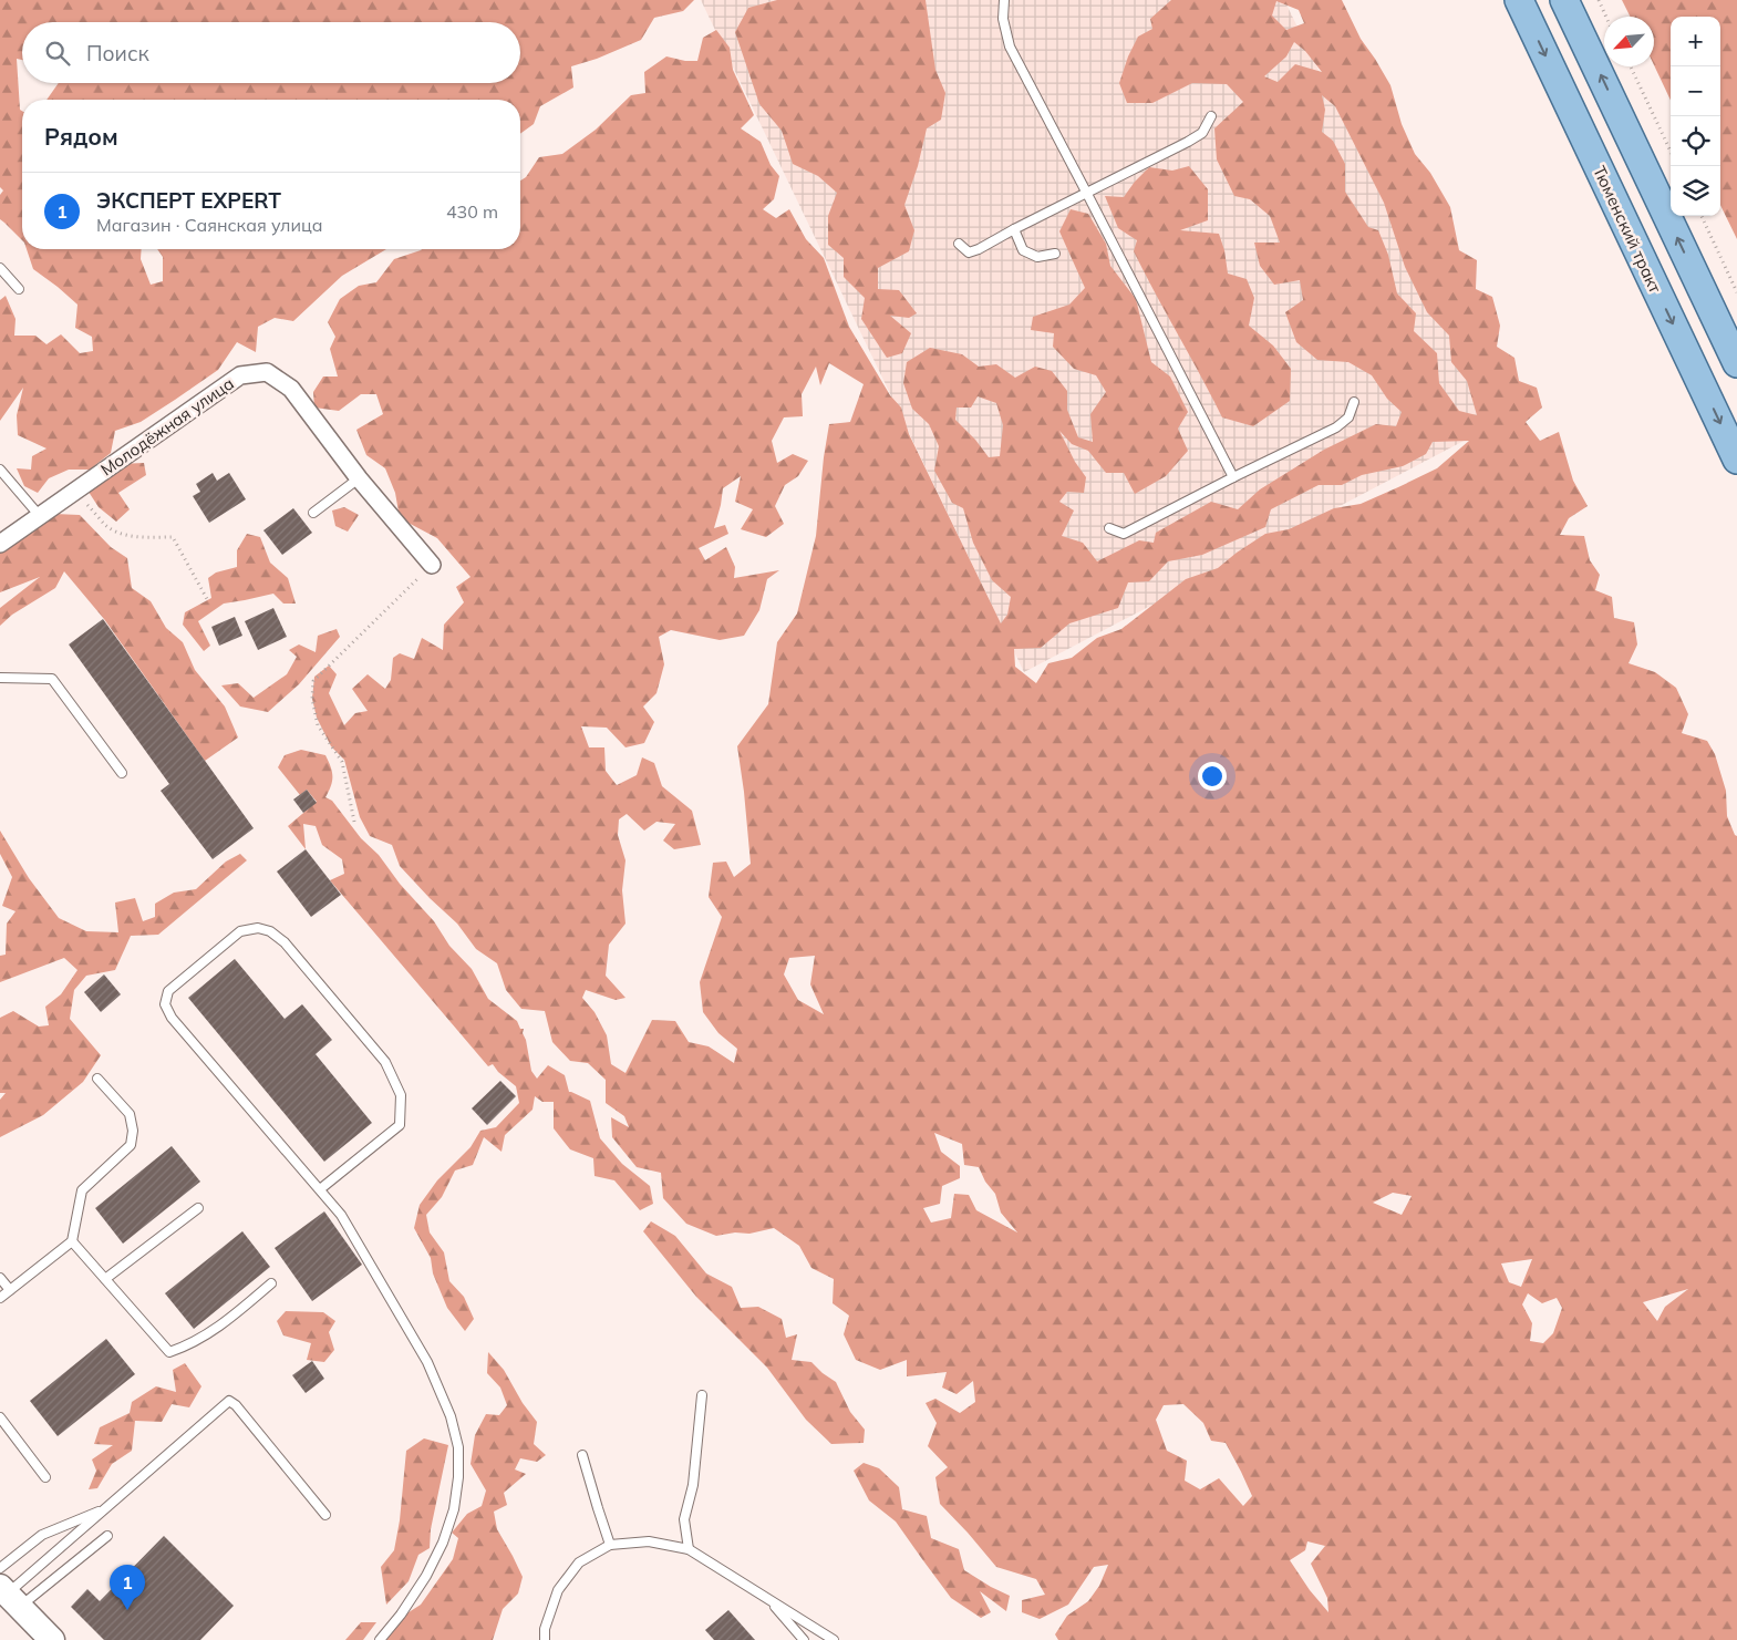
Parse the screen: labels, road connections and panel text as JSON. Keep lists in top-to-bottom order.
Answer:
{
  "streets": {
    "main road": ["Тюменский тракт"],
    "street": ["Молодёжная улица"]
  },
  "north": "bottom left",
  "page": {
    "map_buttons": ["+", "−"],
    "search": "Поиск",
    "heading": "Рядом",
    "list": [
      {
        "mark": "1",
        "name": "ЭКСПЕРТ EXPERT",
        "note": "Магазин · Саянская улица",
        "value": "430 m"
      }
    ],
    "pins": "1"
  }
}
